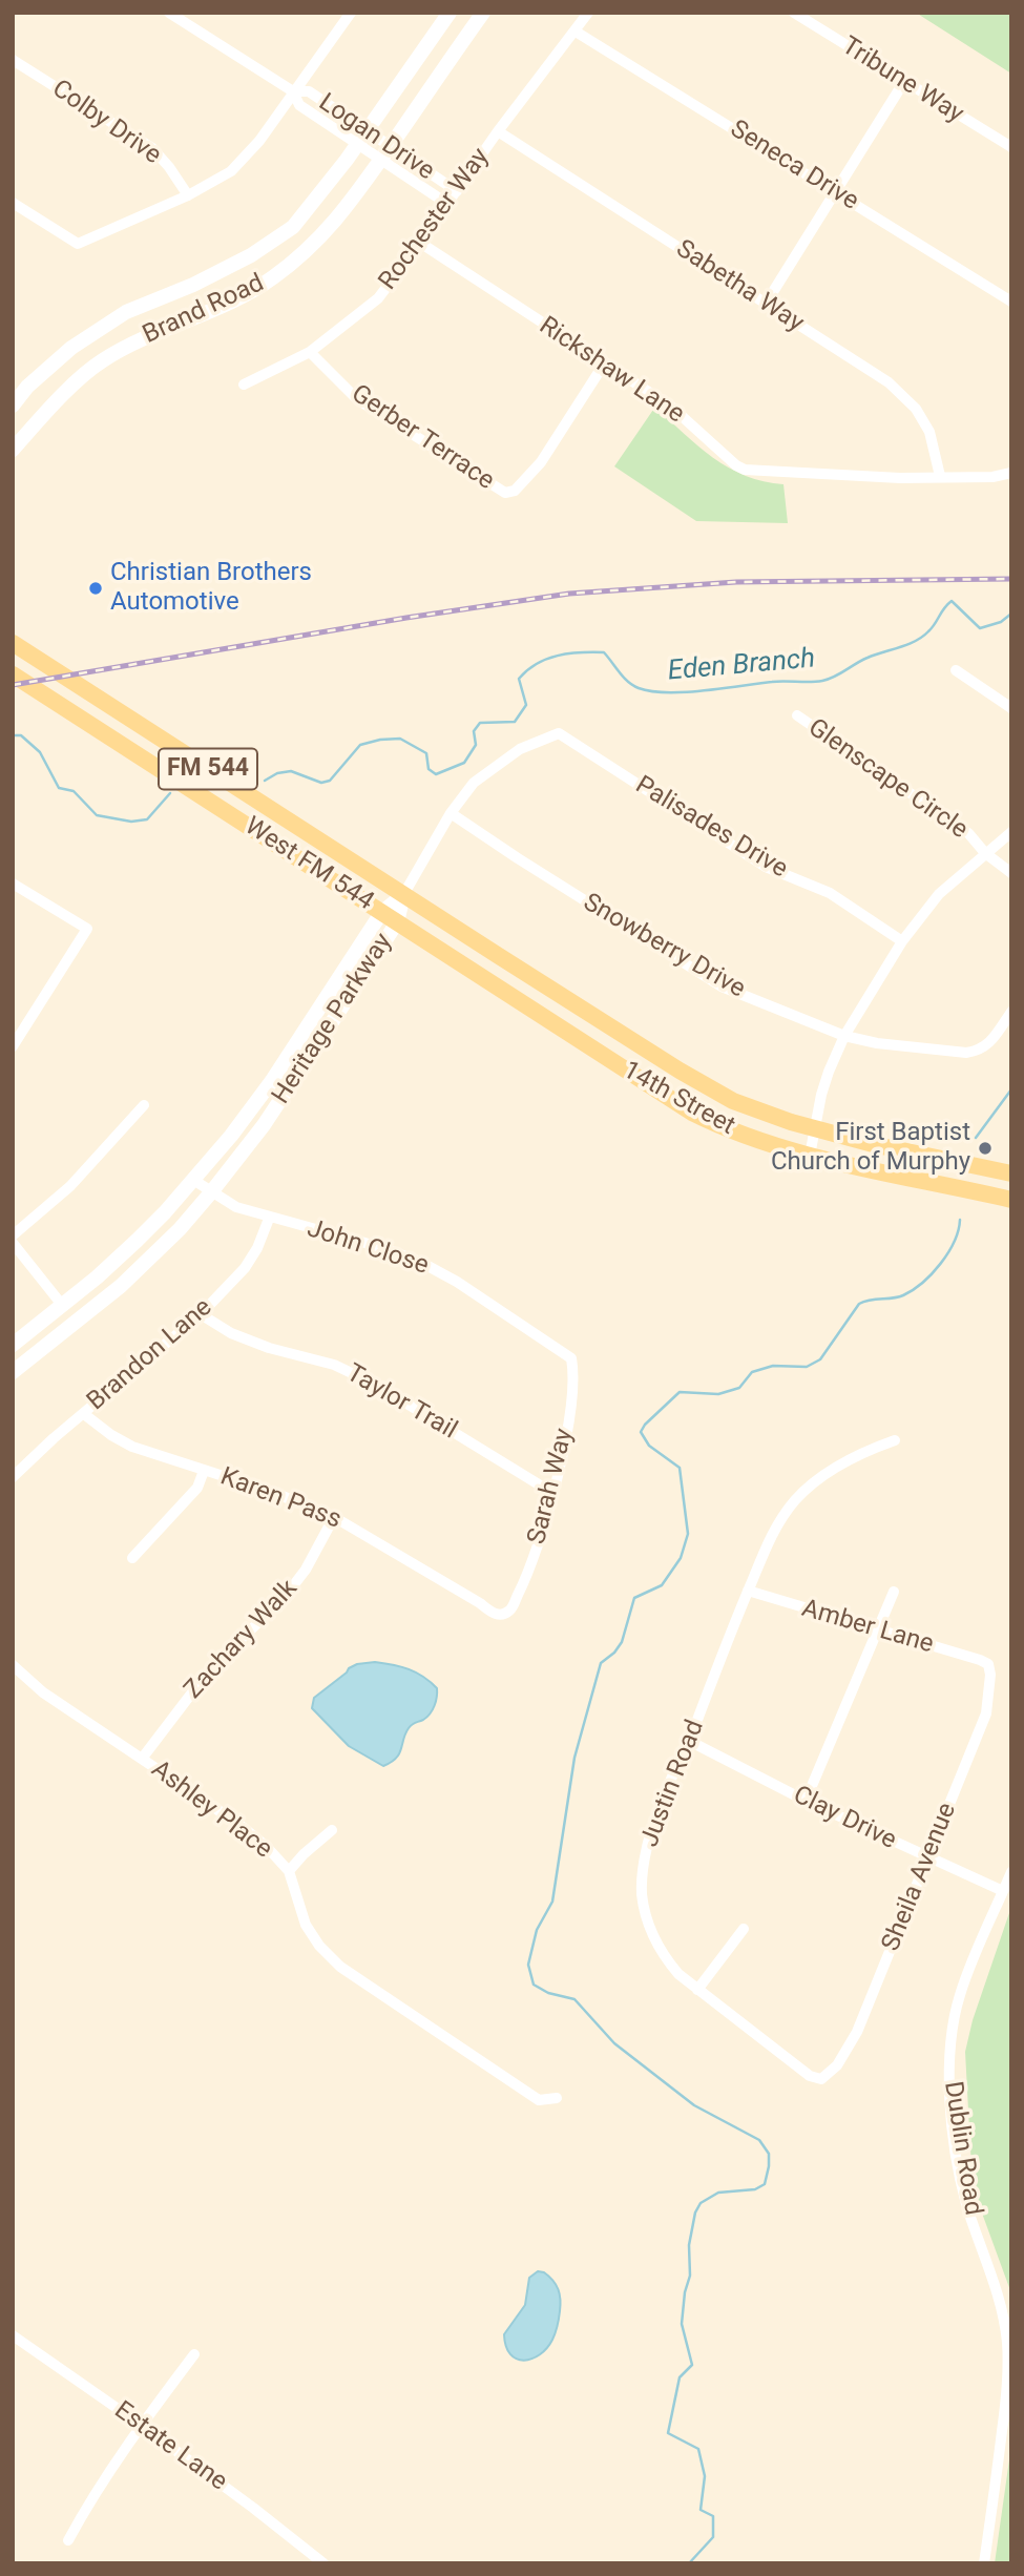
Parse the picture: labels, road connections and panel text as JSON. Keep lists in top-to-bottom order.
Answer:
{
  "streets": {
    "main road": [
      "Brand Road",
      "FM 544",
      "West FM 544",
      "Heritage Parkway",
      "14th Street"
    ],
    "street": [
      "Tribune Way",
      "Colby Drive",
      "Logan Drive",
      "Seneca Drive",
      "Rochester Way",
      "Sabetha Way",
      "Rickshaw Lane",
      "Gerber Terrace",
      "Glenscape Circle",
      "Palisades Drive",
      "Snowberry Drive",
      "John Close",
      "Brandon Lane",
      "Taylor Trail",
      "Sarah Way",
      "Karen Pass",
      "Amber Lane",
      "Zachary Walk",
      "Justin Road",
      "Ashley Place",
      "Clay Drive",
      "Sheila Avenue",
      "Dublin Road",
      "Estate Lane"
    ]
  },
  "crossings": [
    ["Logan Drive", "Rochester Way"],
    ["Logan Drive", "Brand Road"],
    ["Seneca Drive", "Rochester Way"],
    ["Rochester Way", "Sabetha Way"],
    ["Rochester Way", "Rickshaw Lane"],
    ["Rochester Way", "Gerber Terrace"],
    ["Sabetha Way", "Rickshaw Lane"],
    ["Rickshaw Lane", "Gerber Terrace"],
    ["Palisades Drive", "Snowberry Drive"],
    ["West FM 544", "Heritage Parkway"],
    ["West FM 544", "14th Street"],
    ["Heritage Parkway", "14th Street"],
    ["Heritage Parkway", "John Close"],
    ["John Close", "Brandon Lane"],
    ["John Close", "Sarah Way"],
    ["Brandon Lane", "Taylor Trail"],
    ["Brandon Lane", "Karen Pass"],
    ["Taylor Trail", "Sarah Way"],
    ["Sarah Way", "Karen Pass"],
    ["Karen Pass", "Zachary Walk"],
    ["Amber Lane", "Justin Road"],
    ["Amber Lane", "Sheila Avenue"],
    ["Zachary Walk", "Ashley Place"],
    ["Justin Road", "Clay Drive"],
    ["Justin Road", "Sheila Avenue"],
    ["Clay Drive", "Sheila Avenue"],
    ["Clay Drive", "Dublin Road"]
  ],
  "water": ["Eden Branch"],
  "places": ["Christian Brothers Automotive", "First Baptist Church of Murphy"]
}
